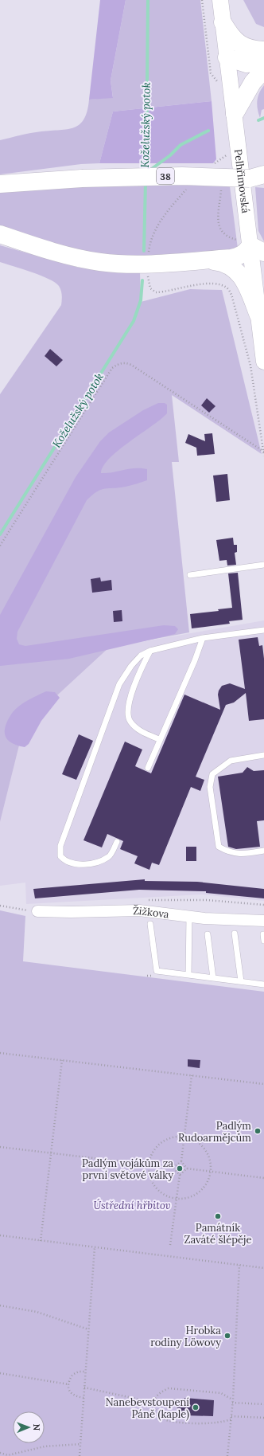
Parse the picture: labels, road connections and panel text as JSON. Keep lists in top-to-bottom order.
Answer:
{
  "streets": {
    "main road": ["38", "Pelhřimovská"],
    "street": ["Žižkova"]
  },
  "water": ["Koželužský potok"],
  "parks": ["Ústřední hřbitov"],
  "places": [
    "Padlým Rudoarmějcům",
    "Padlým vojákům za první světové války",
    "Památník Zaváté šlépěje",
    "Hrobka rodiny Löwovy",
    "Nanebevstoupení Páně (kaple)"
  ],
  "north": "right"
}
